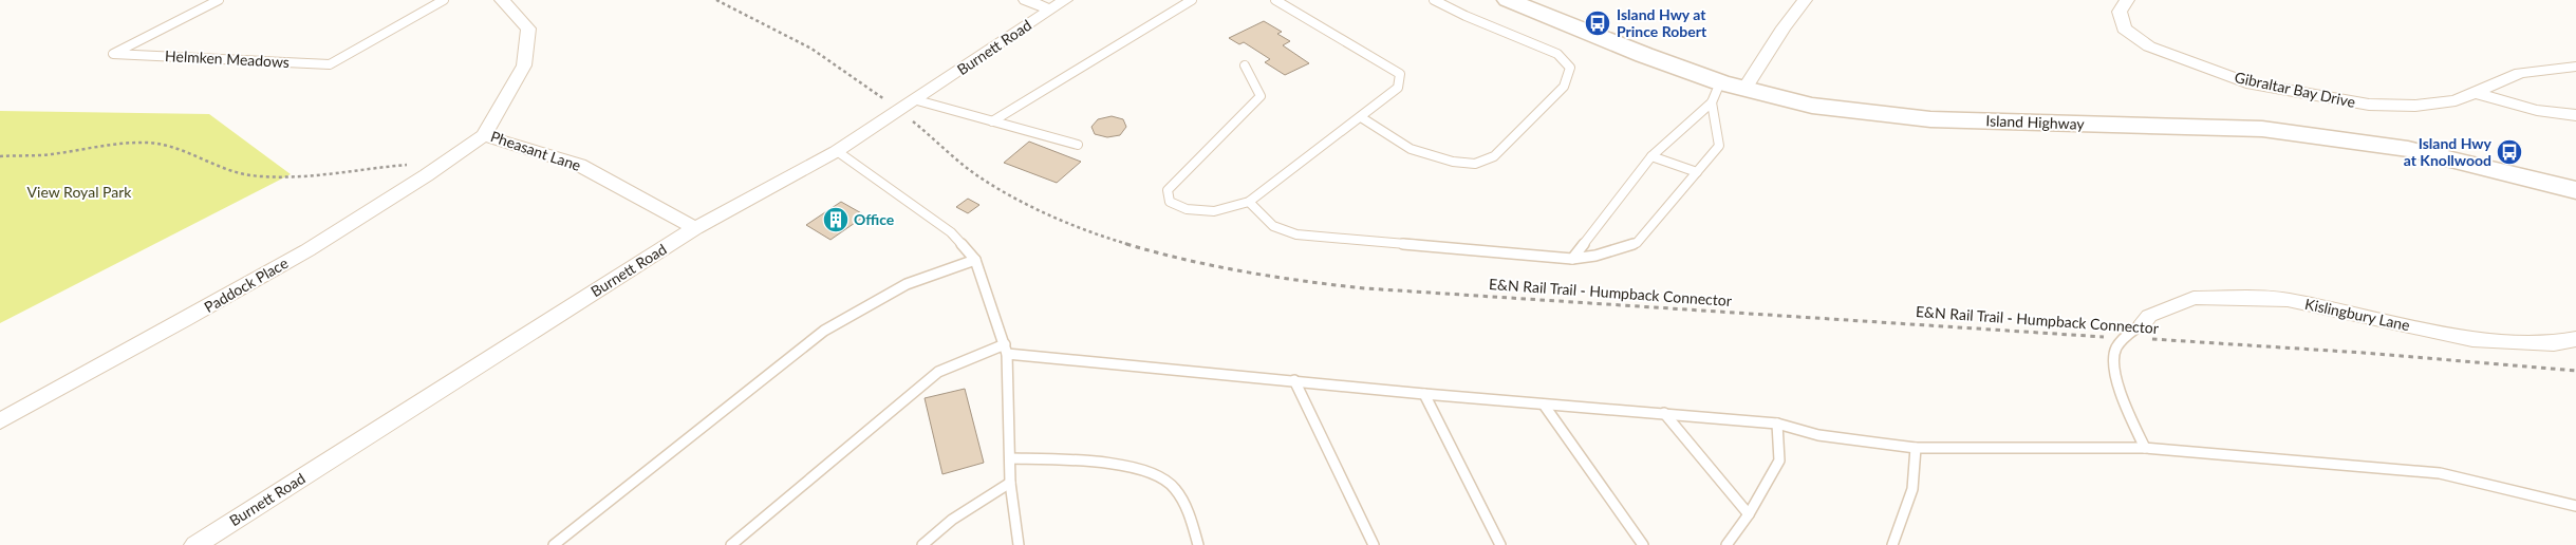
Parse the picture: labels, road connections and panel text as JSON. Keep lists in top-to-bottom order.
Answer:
{
  "streets": {
    "main road": ["Island Highway"],
    "street": [
      "Burnett Road",
      "Gibraltar Bay Drive",
      "Pheasant Lane",
      "Paddock Place",
      "Kislingbury Lane"
    ],
    "lane": ["Helmken Meadows"],
    "path": ["E&N Rail Trail - Humpback Connector"]
  },
  "crossings": [
    ["Burnett Road", "Pheasant Lane"],
    ["Burnett Road", "E&N Rail Trail - Humpback Connector"],
    ["Pheasant Lane", "Paddock Place"]
  ],
  "parks": ["View Royal Park"],
  "places": {
    "bus stop": ["Island Hwy at Prince Robert", "Island Hwy at Knollwood"],
    "building": ["Office"]
  }
}
